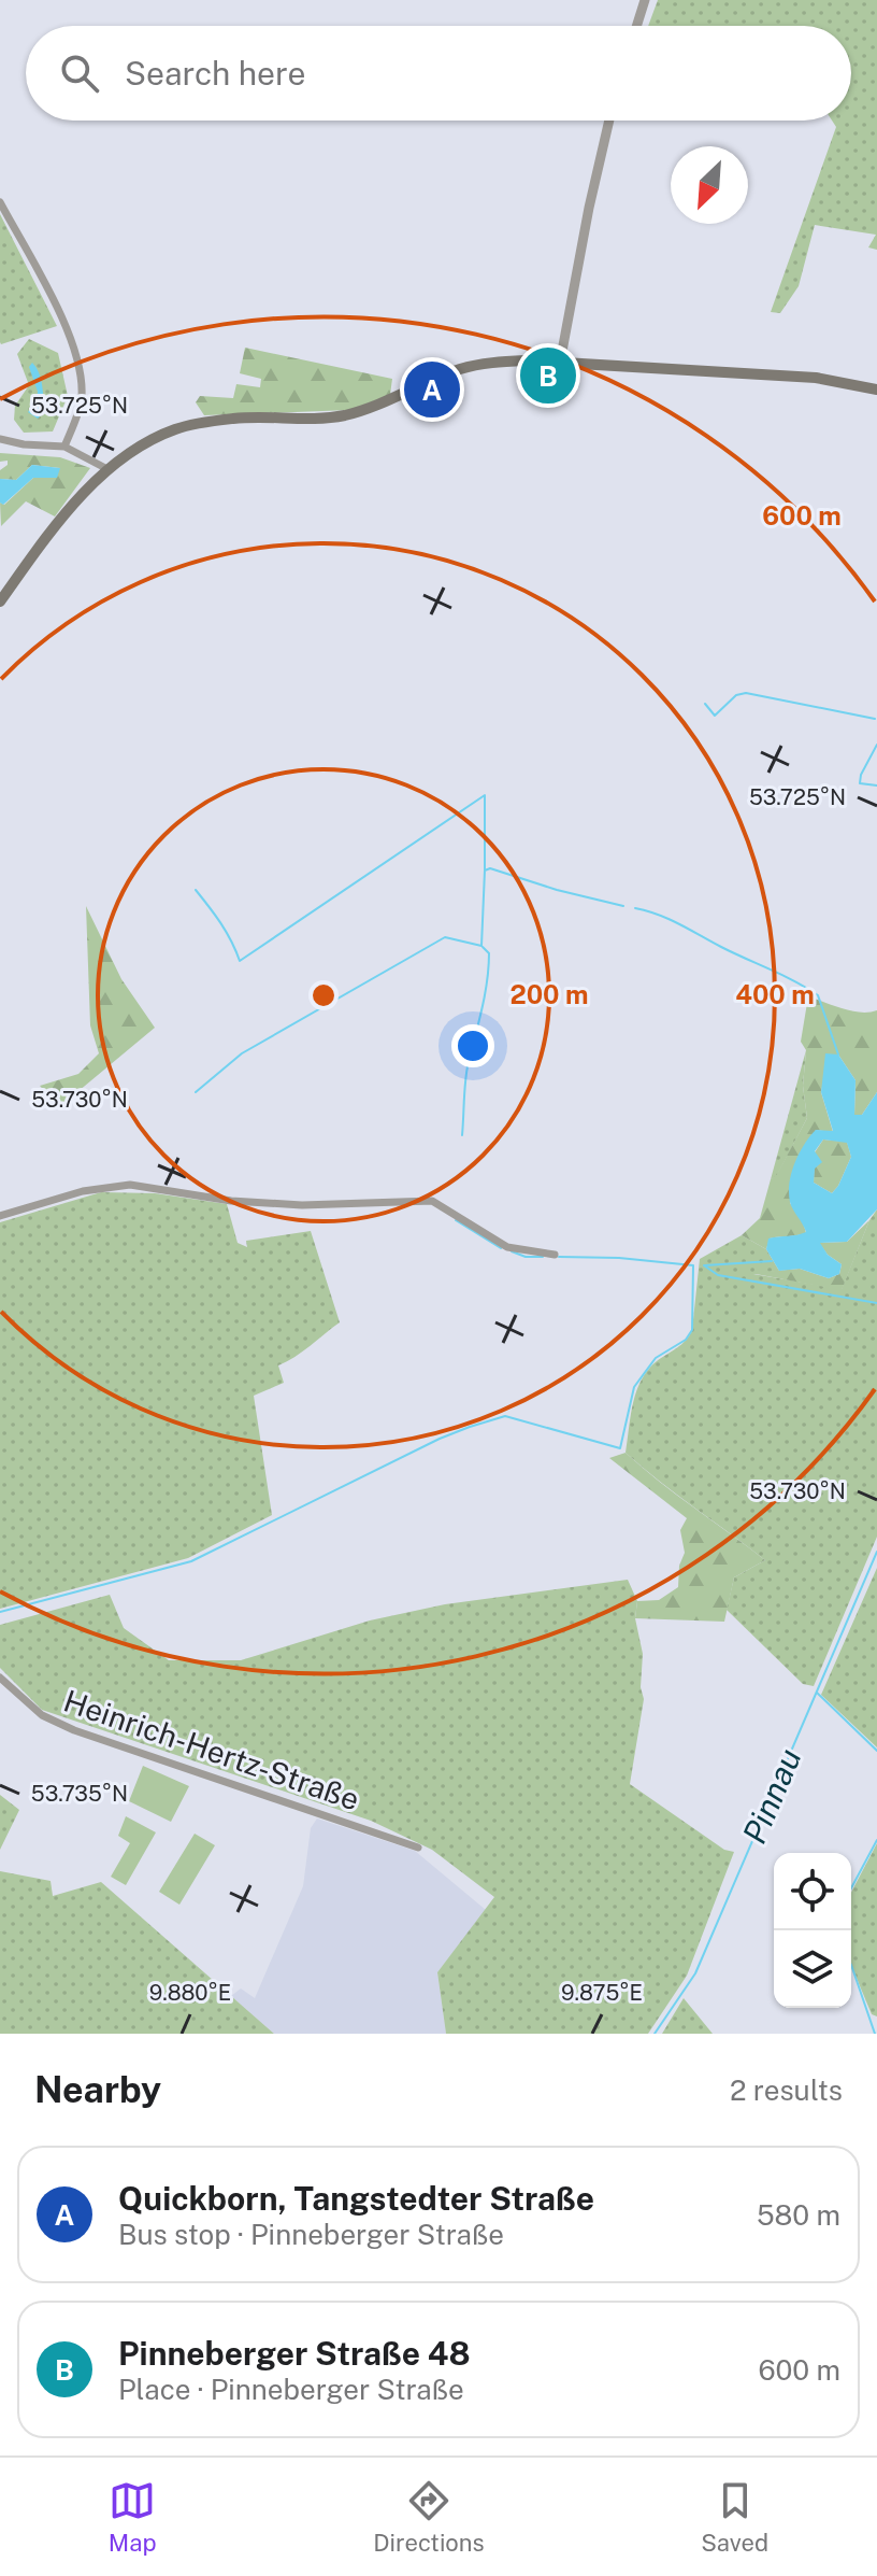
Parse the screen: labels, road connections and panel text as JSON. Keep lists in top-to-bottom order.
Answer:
{
  "streets": {
    "street": ["Heinrich-Hertz-Straße"]
  },
  "water": ["Pinnau"],
  "north": "bottom left",
  "page": {
    "search": "Search here",
    "pins": ["B", "A"],
    "heading": ["Nearby", "2 results"],
    "list": [
      {
        "mark": "A",
        "name": "Quickborn, Tangstedter Straße",
        "note": "Bus stop · Pinneberger Straße",
        "value": "580 m"
      },
      {
        "mark": "B",
        "name": "Pinneberger Straße 48",
        "note": "Place · Pinneberger Straße",
        "value": "600 m"
      }
    ],
    "nav": ["Map", "Directions", "Saved"]
  },
  "coordinates": [
    "53.725°N",
    "53.730°N",
    "53.735°N",
    "9.880°E",
    "9.875°E"
  ],
  "rings": ["600 m", "200 m", "400 m"]
}
